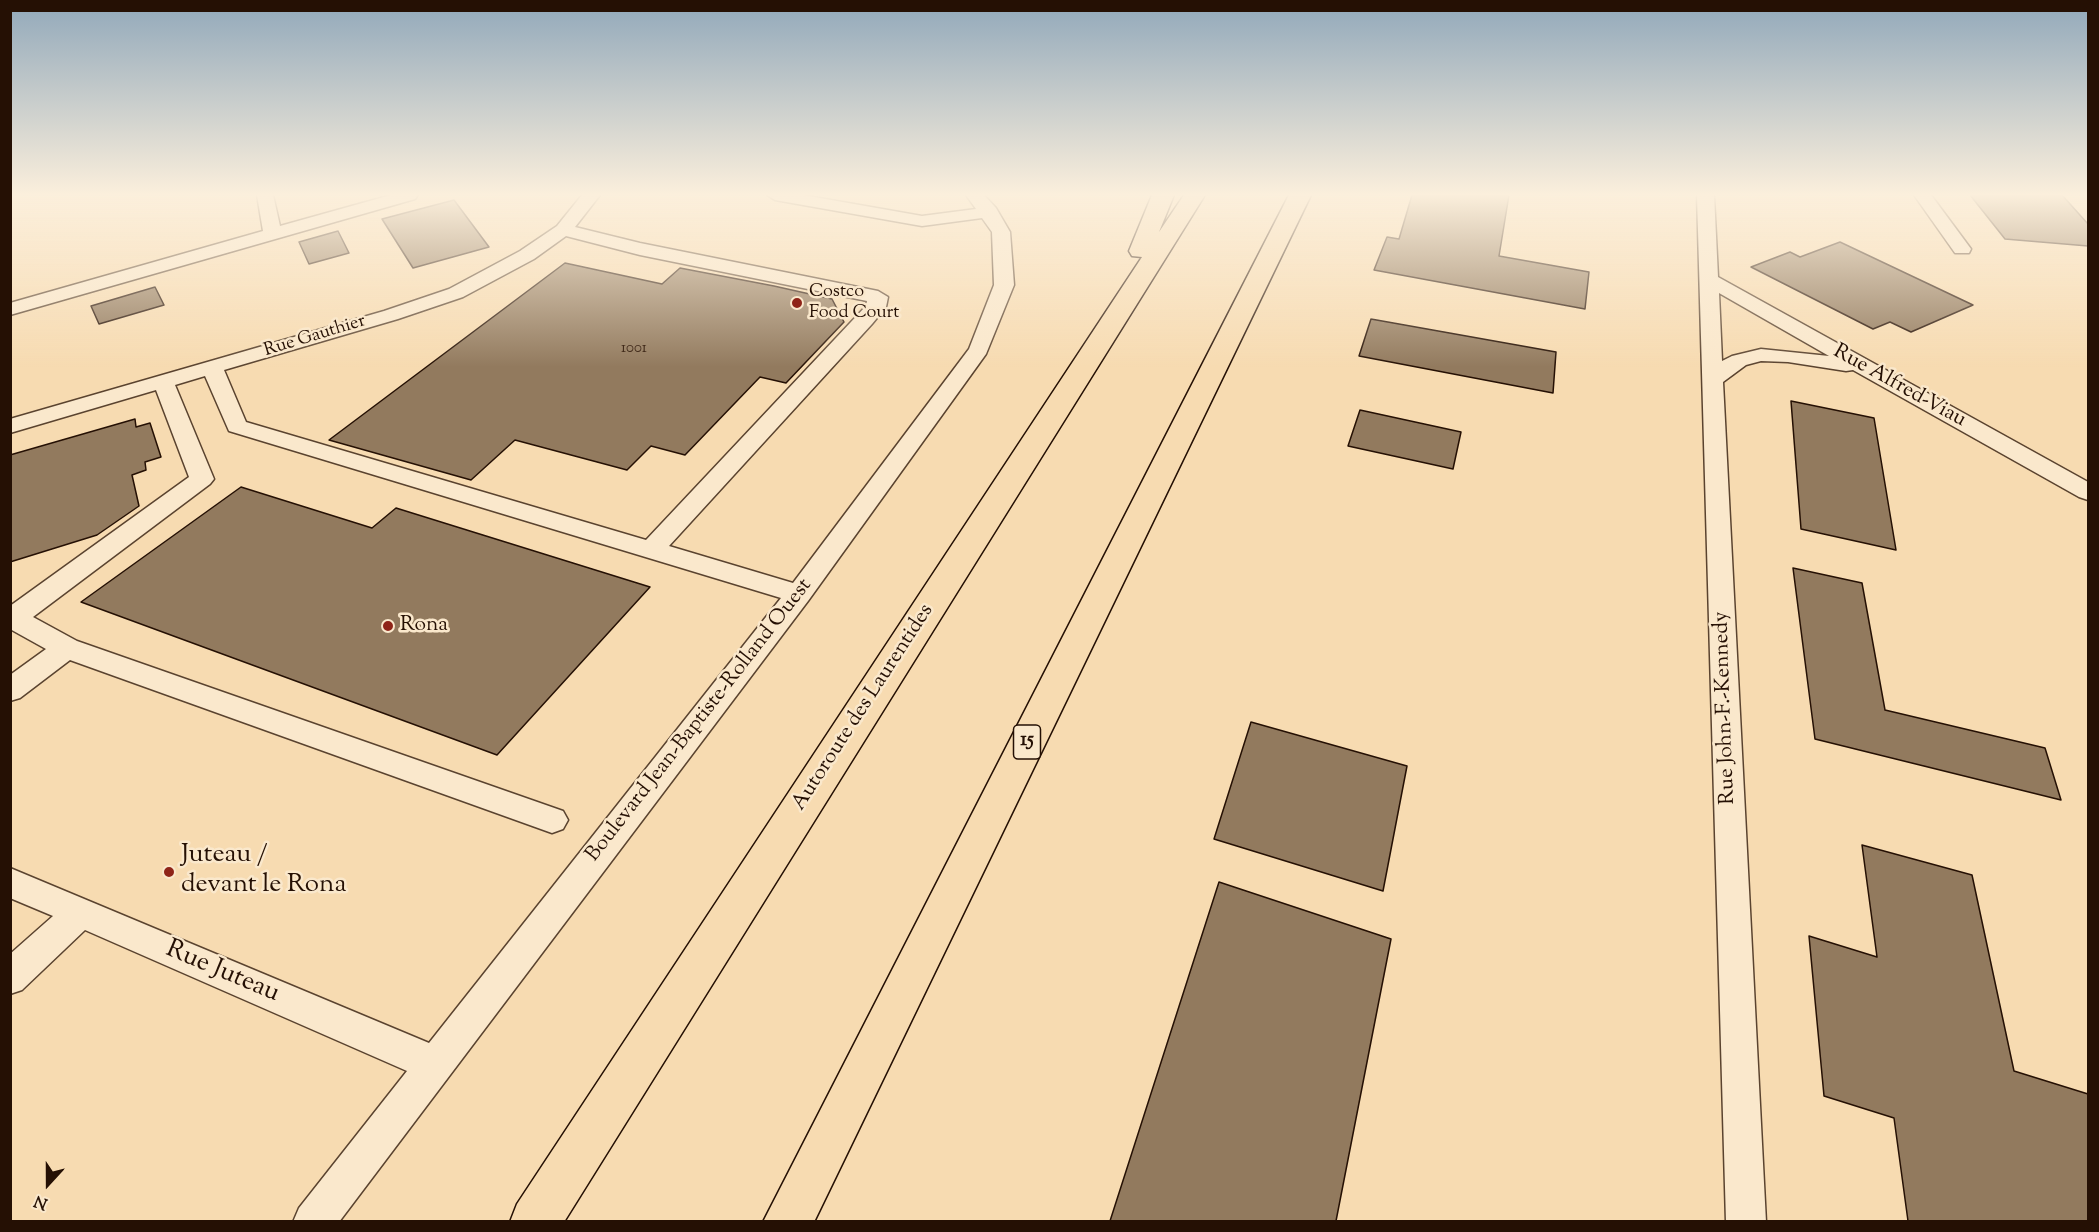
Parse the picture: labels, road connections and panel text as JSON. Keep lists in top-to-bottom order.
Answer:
{
  "streets": {
    "highway": ["Autoroute des Laurentides", "15"],
    "street": [
      "Rue Gauthier",
      "Rue Alfred-Viau",
      "Rue John-F.-Kennedy",
      "Boulevard Jean-Baptiste-Rolland Ouest",
      "Rue Juteau"
    ]
  },
  "crossings": [
    ["Rue Alfred-Viau", "Rue John-F.-Kennedy"],
    ["Boulevard Jean-Baptiste-Rolland Ouest", "Rue Juteau"]
  ],
  "places": ["Costco Food Court", "Rona", "Juteau / devant le Rona"],
  "house_numbers": ["1001"],
  "north": "bottom"
}
